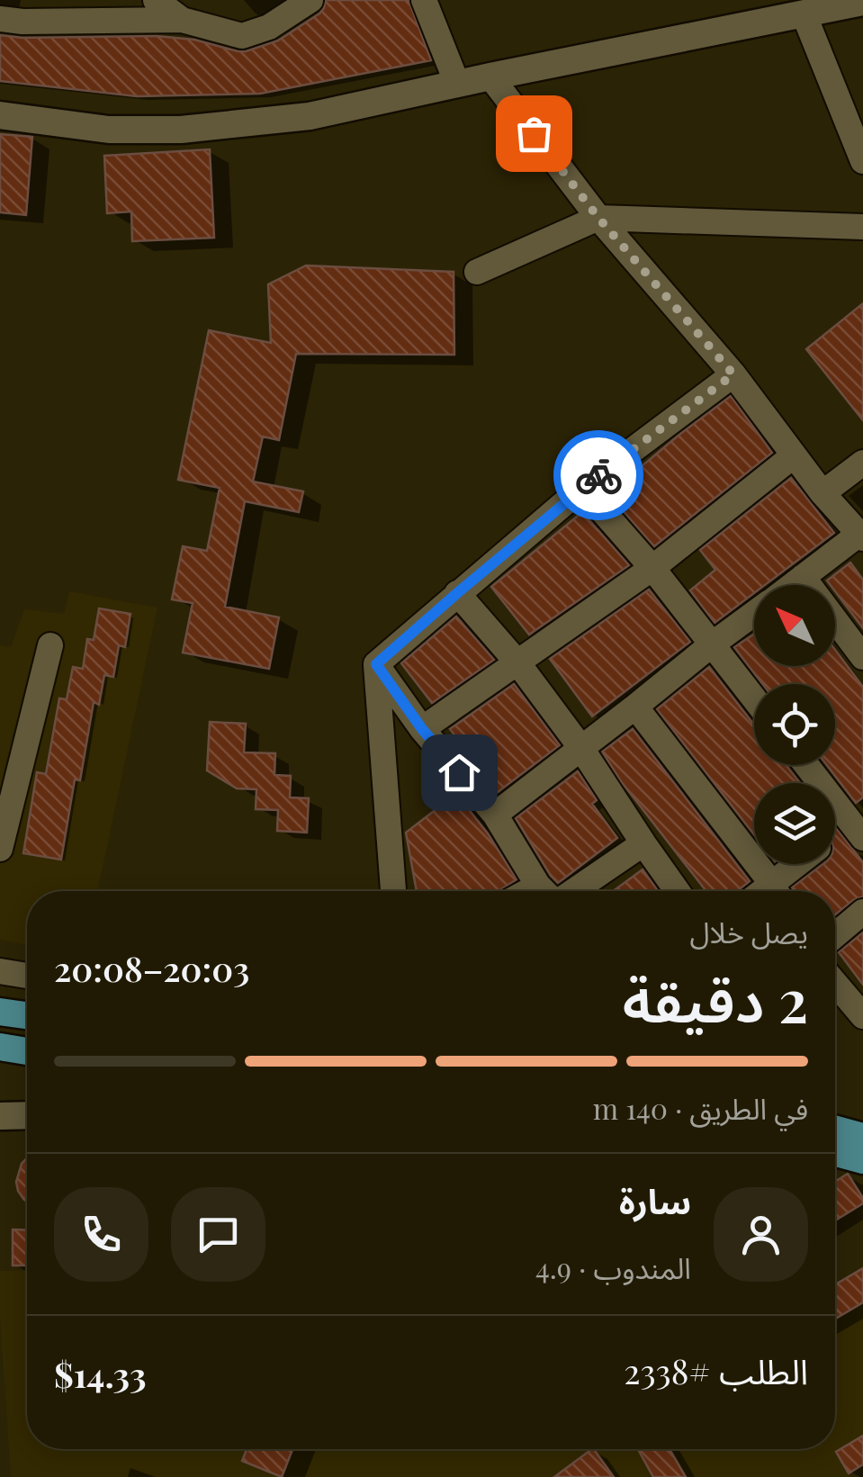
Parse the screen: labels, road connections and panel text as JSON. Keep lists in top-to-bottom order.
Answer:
{
  "north": "top left",
  "page": {
    "heading": ["2 دقيقة", "يصل خلال", "20:03–20:08"],
    "panel": [
      "سارة",
      "المندوب · 4.9",
      "الطلب #2338",
      "$14.33"
    ],
    "bar": "في الطريق · 140 m"
  }
}
